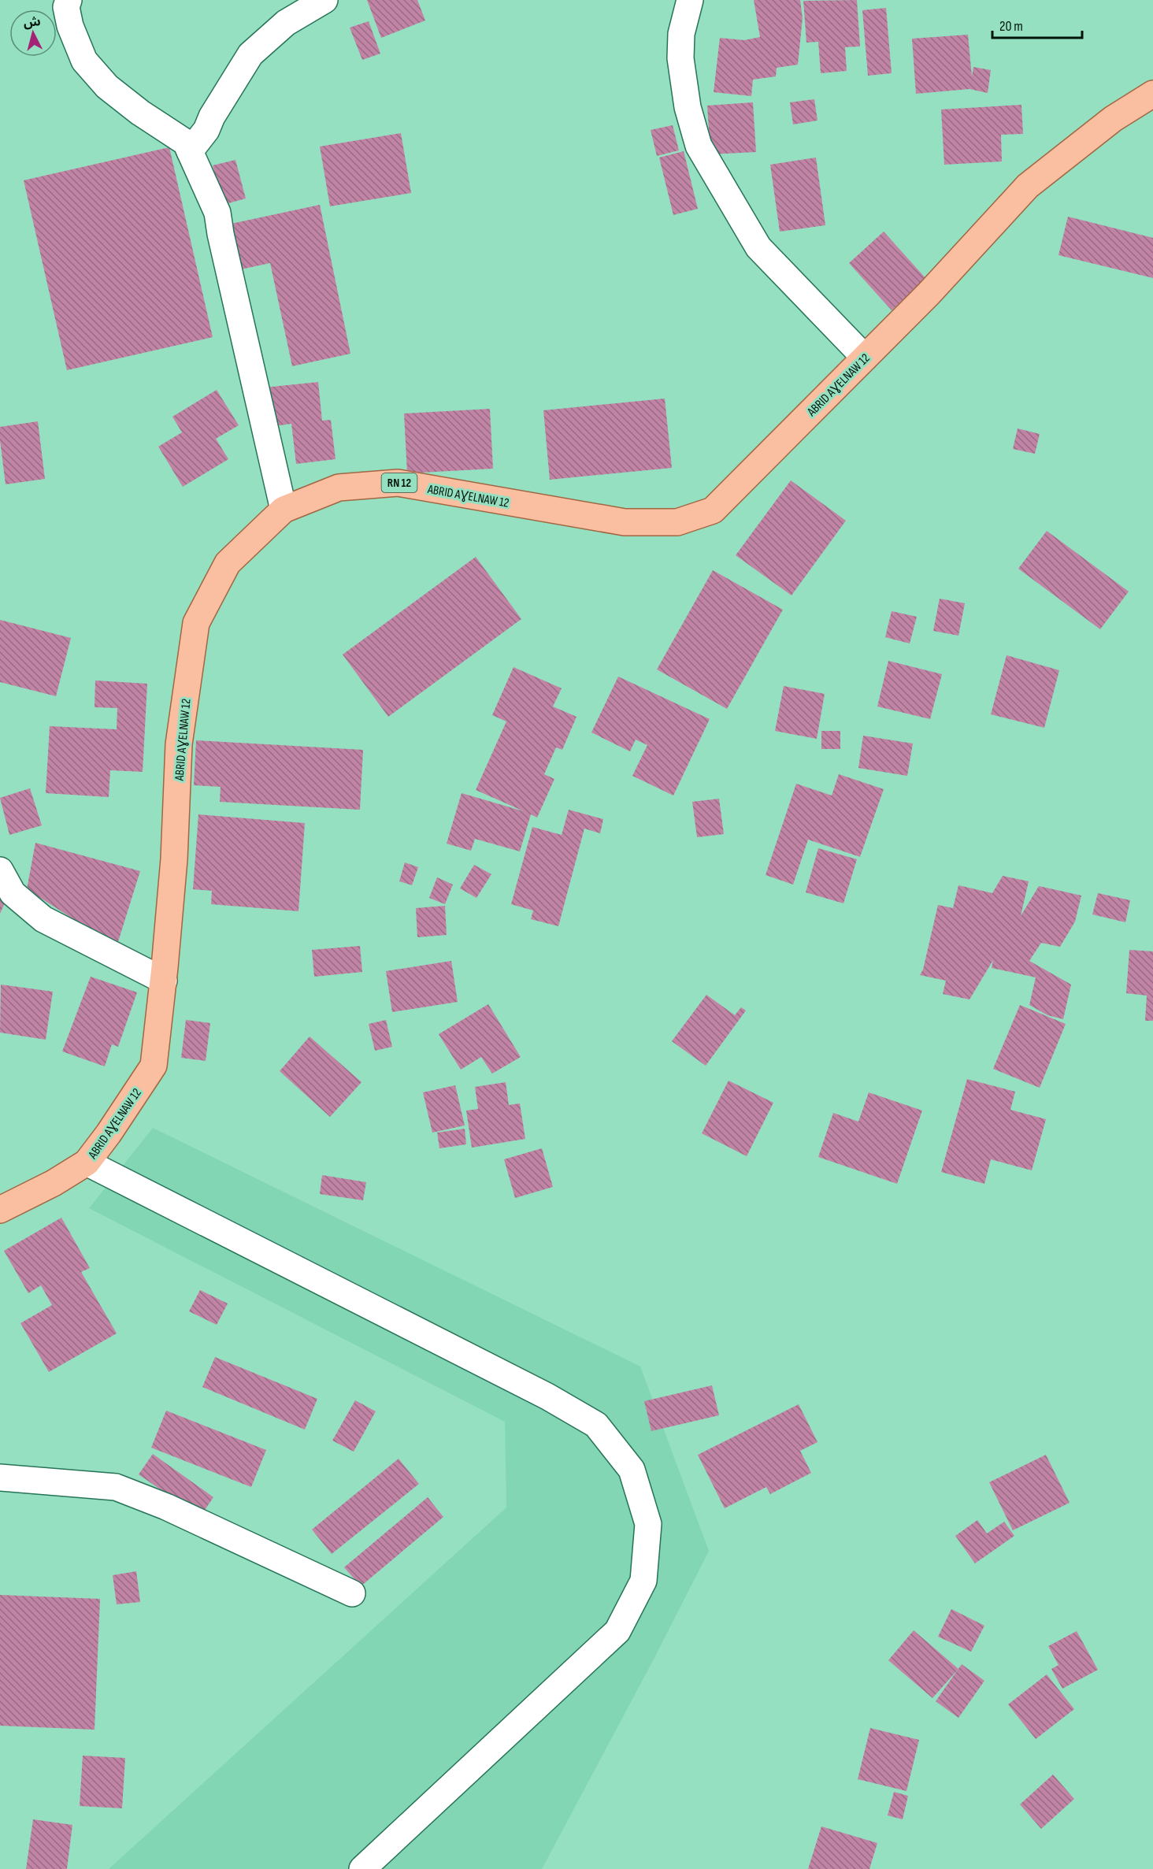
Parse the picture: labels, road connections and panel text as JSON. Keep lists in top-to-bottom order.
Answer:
{
  "streets": {
    "main road": ["ABRID AƔELNAW 12", "RN 12"]
  },
  "scale_bar": "20 m",
  "north": "top"
}
